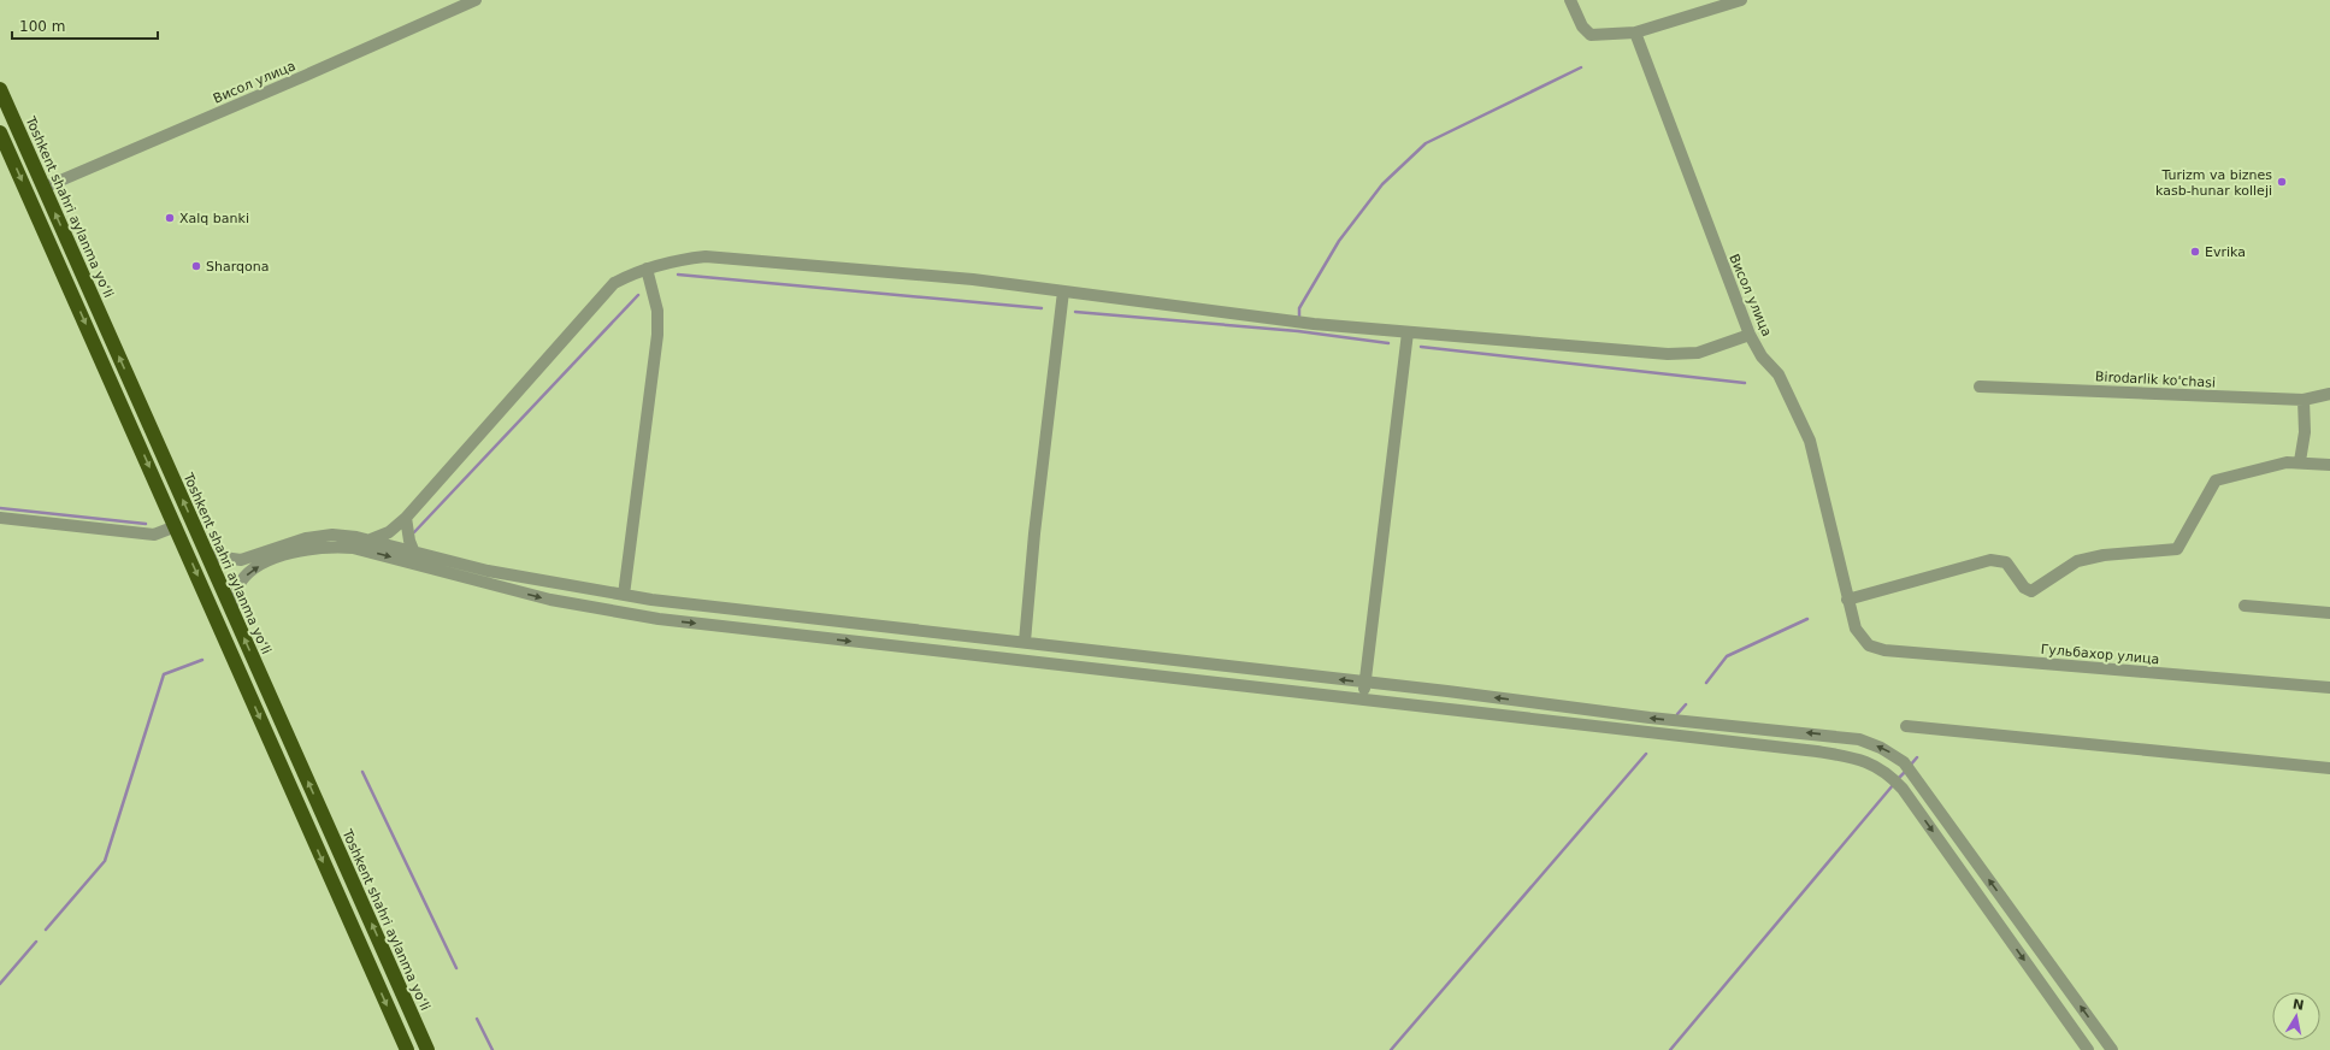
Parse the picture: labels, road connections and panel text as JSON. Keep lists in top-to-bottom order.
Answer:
{
  "streets": {
    "highway": ["Toshkent shahri aylanma yoʻli"],
    "street": ["Висол улица", "Birodarlik ko'chasi", "Гульбахор улица"]
  },
  "crossings": [
    ["Висол улица", "Toshkent shahri aylanma yoʻli"],
    ["Висол улица", "Гульбахор улица"]
  ],
  "places": [
    "Turizm va biznes kasb-hunar kolleji",
    "Xalq banki",
    "Evrika",
    "Sharqona"
  ],
  "scale_bar": "100 m",
  "north": "top"
}
